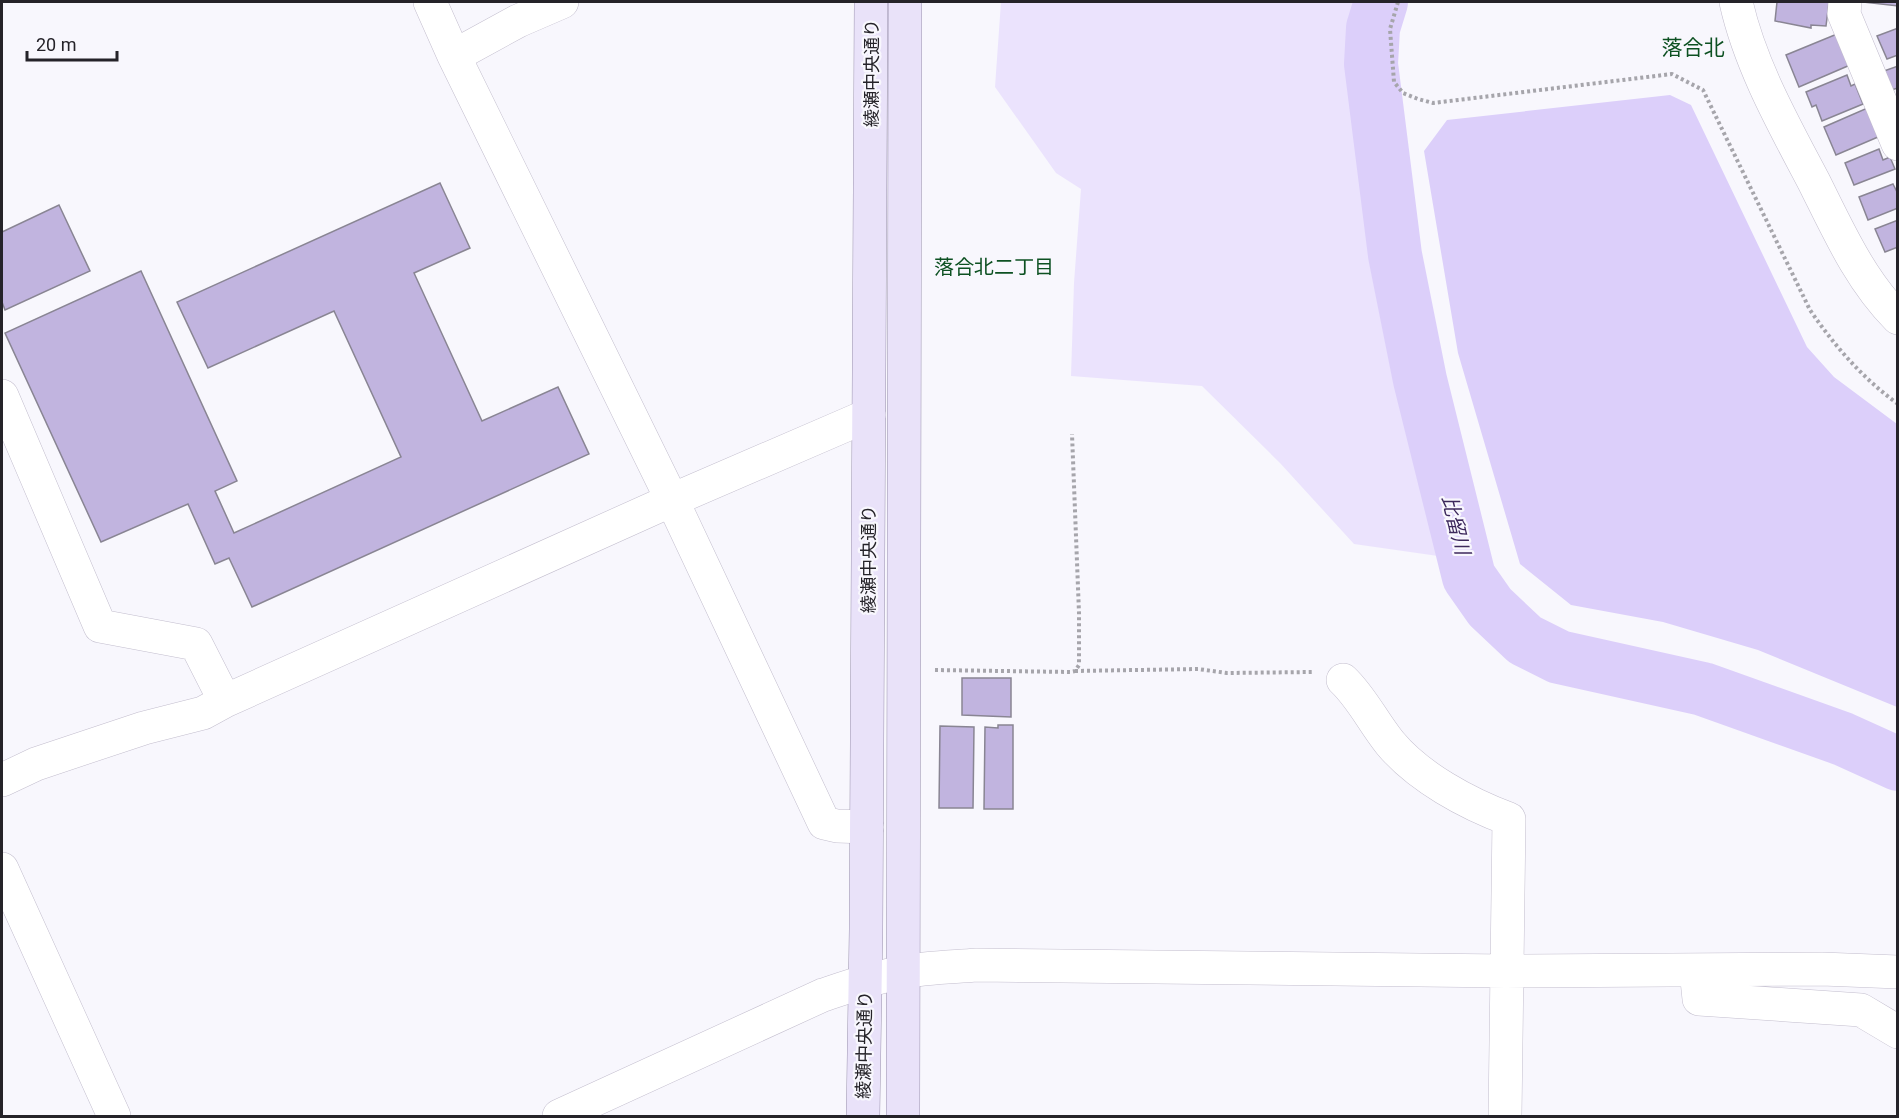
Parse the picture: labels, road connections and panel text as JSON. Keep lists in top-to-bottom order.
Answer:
{
  "streets": {
    "main road": ["綾瀬中央通り"]
  },
  "districts": ["落合北", "落合北二丁目"],
  "water": ["比留川"],
  "scale_bar": "20 m"
}
